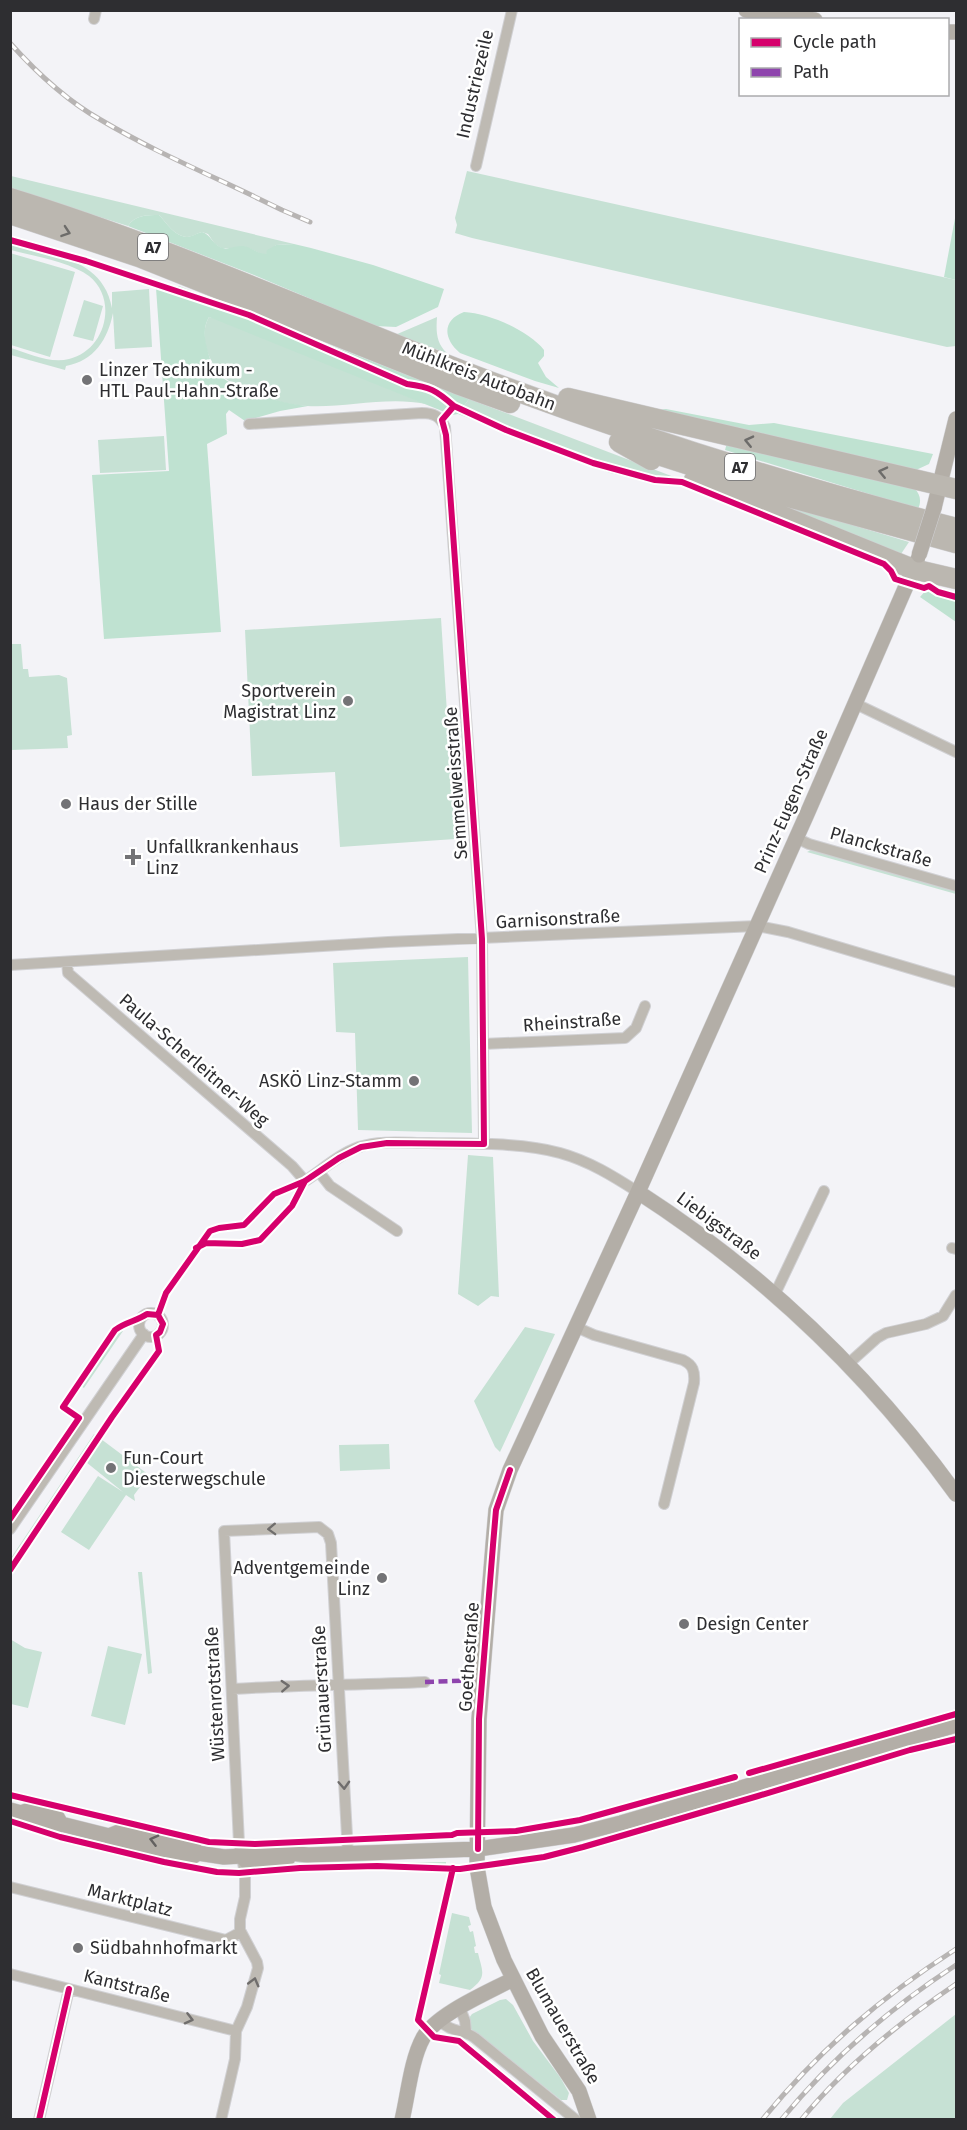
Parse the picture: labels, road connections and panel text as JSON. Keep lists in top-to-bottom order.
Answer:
{
  "streets": {
    "highway": ["A7", "Mühlkreis Autobahn"],
    "main road": [
      "Prinz-Eugen-Straße",
      "Liebigstraße",
      "Goethestraße",
      "Blumauerstraße"
    ],
    "street": [
      "Industriezeile",
      "Semmelweisstraße",
      "Planckstraße",
      "Garnisonstraße",
      "Rheinstraße",
      "Paula-Scherleitner-Weg",
      "Grünauerstraße",
      "Wüstenrotstraße",
      "Marktplatz",
      "Kantstraße"
    ]
  },
  "crossings": [
    ["Semmelweisstraße", "Garnisonstraße"],
    ["Semmelweisstraße", "Rheinstraße"],
    ["Prinz-Eugen-Straße", "Planckstraße"],
    ["Prinz-Eugen-Straße", "Garnisonstraße"],
    ["Prinz-Eugen-Straße", "Liebigstraße"],
    ["Prinz-Eugen-Straße", "Goethestraße"],
    ["Garnisonstraße", "Paula-Scherleitner-Weg"],
    ["Liebigstraße", "Goethestraße"],
    ["Goethestraße", "Blumauerstraße"],
    ["Grünauerstraße", "Wüstenrotstraße"],
    ["Wüstenrotstraße", "Marktplatz"]
  ],
  "one_way": ["Kantstraße"],
  "places": {
    "other": [
      "Linzer Technikum - HTL Paul-Hahn-Straße",
      "Sportverein Magistrat Linz",
      "Haus der Stille",
      "ASKÖ Linz-Stamm",
      "Fun-Court Diesterwegschule",
      "Adventgemeinde Linz",
      "Design Center",
      "Südbahnhofmarkt"
    ],
    "health": ["Unfallkrankenhaus Linz"]
  },
  "legend": ["Cycle path", "Path"]
}
